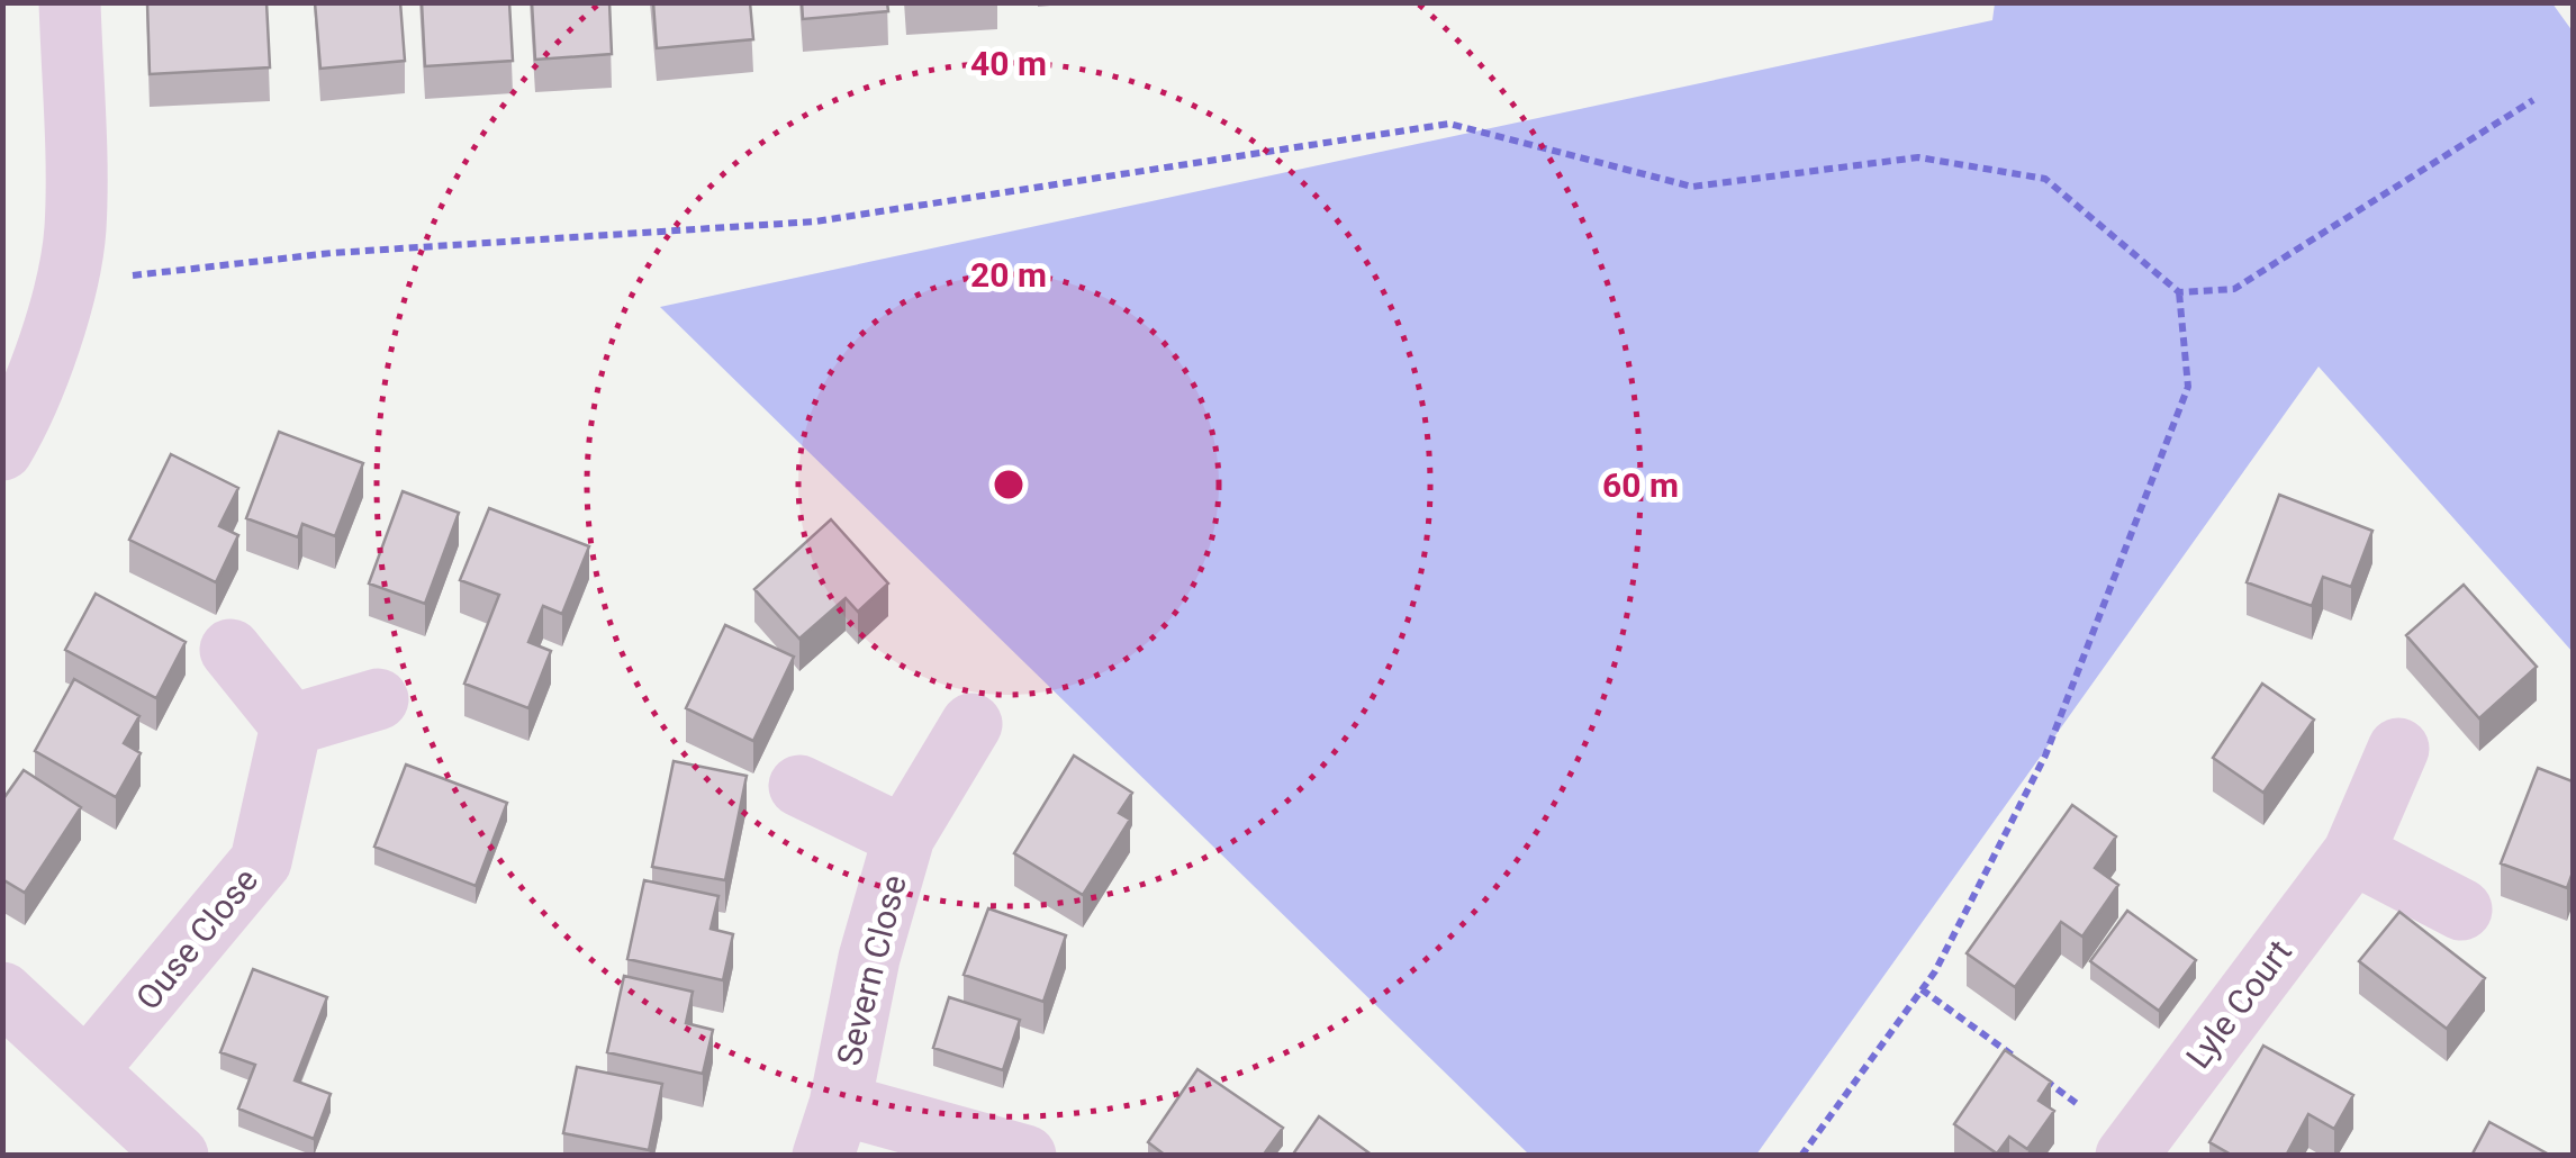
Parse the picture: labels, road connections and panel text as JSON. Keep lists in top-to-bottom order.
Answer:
{
  "streets": {
    "street": ["Ouse Close", "Severn Close", "Lyle Court"]
  },
  "rings": ["40 m", "20 m", "60 m"]
}
